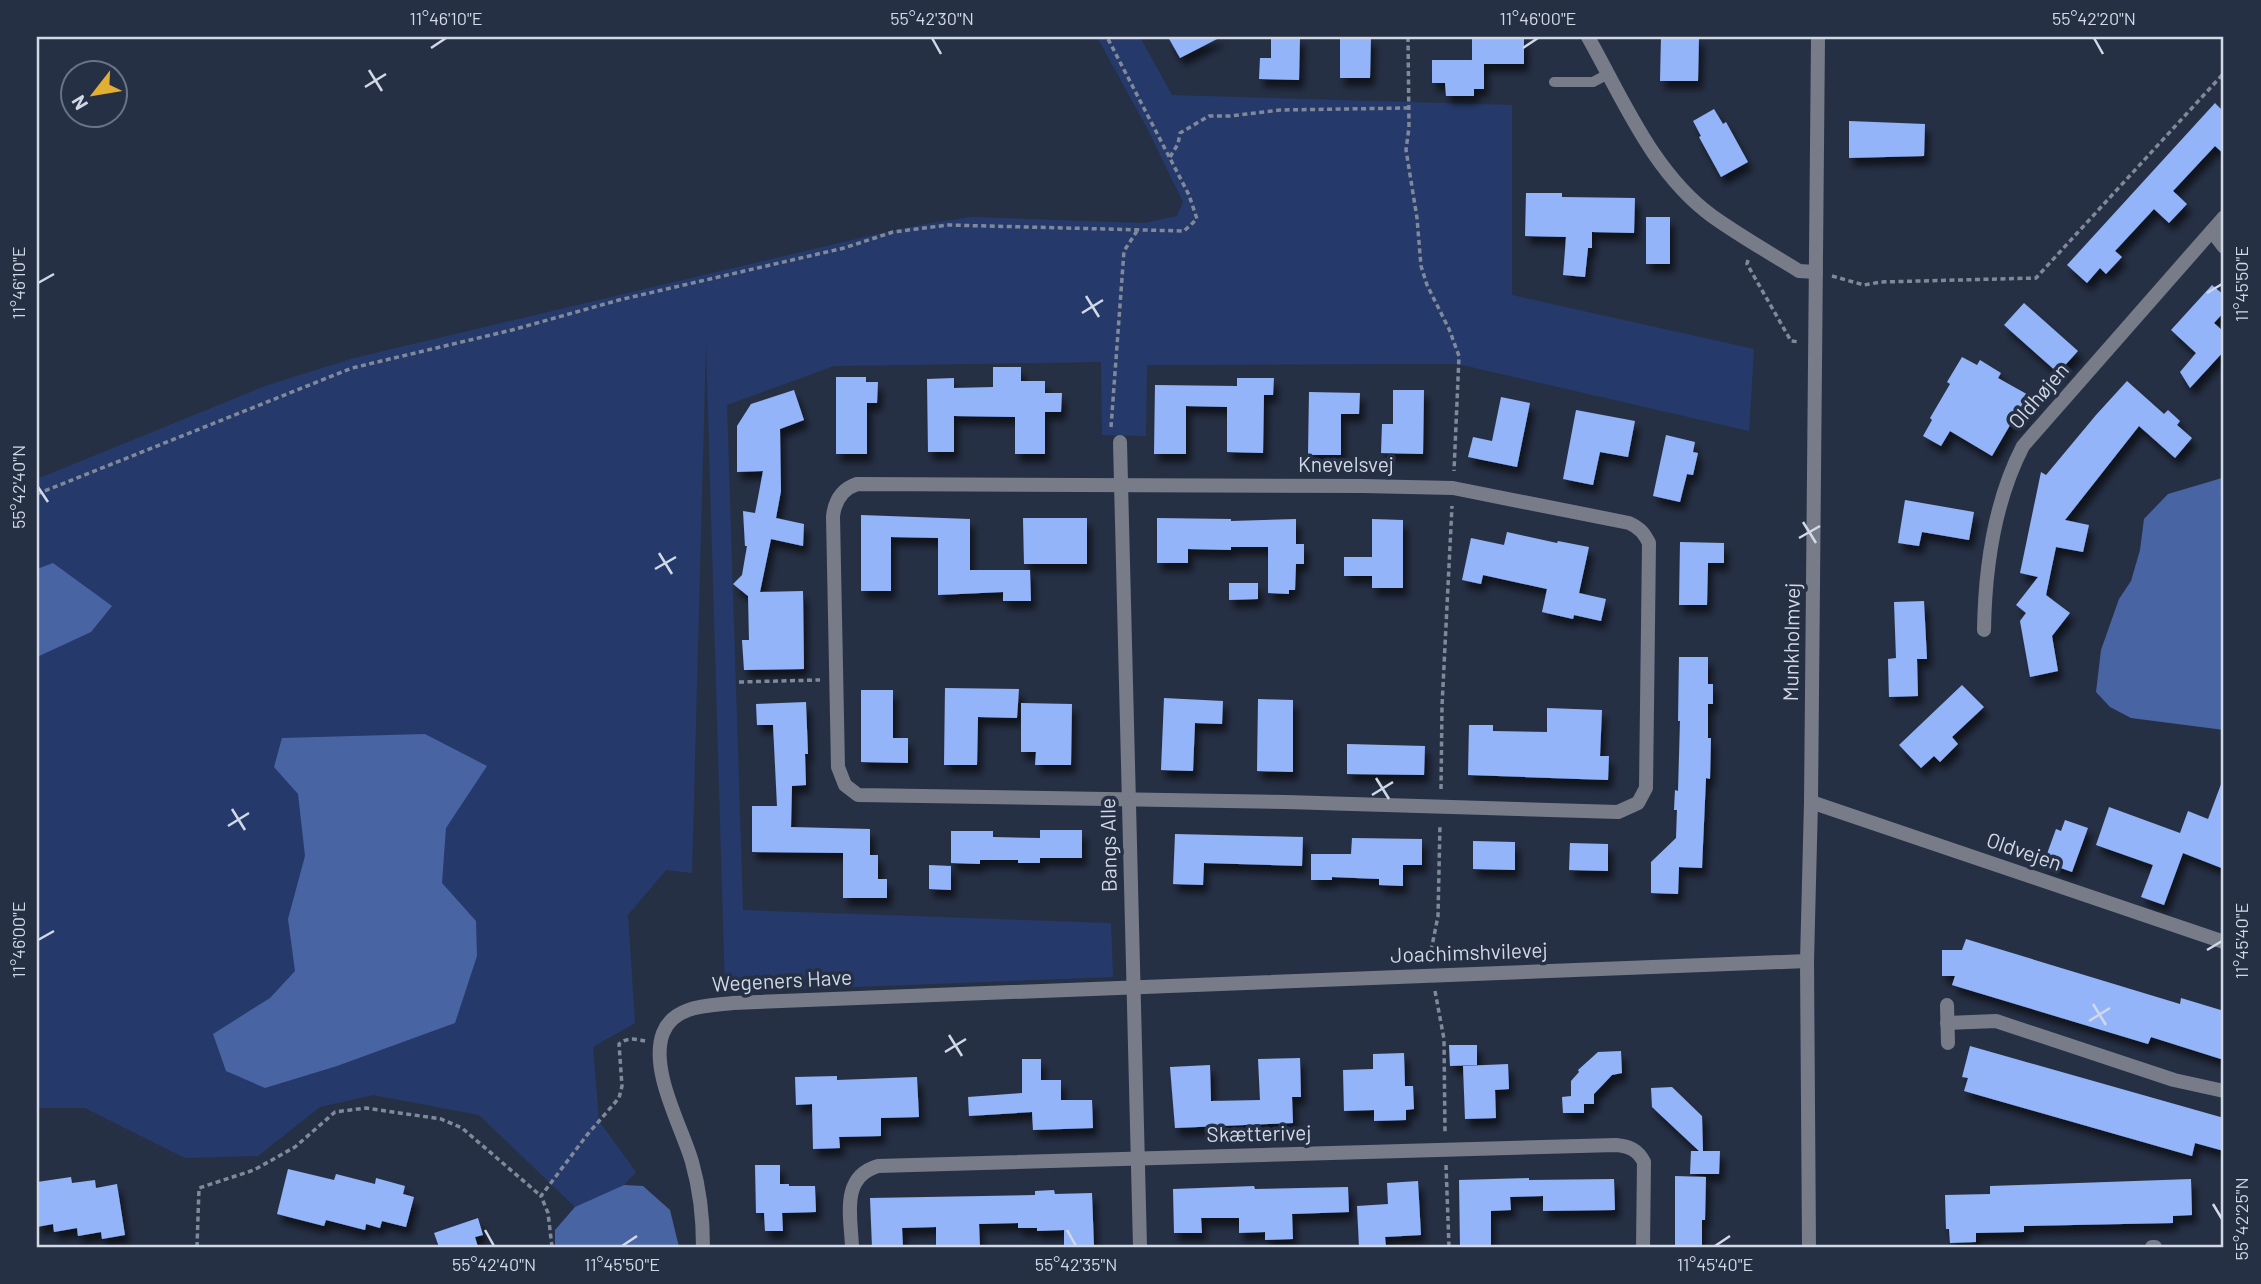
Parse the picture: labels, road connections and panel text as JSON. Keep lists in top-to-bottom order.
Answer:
{
  "streets": {
    "street": [
      "Oldhøjen",
      "Knevelsvej",
      "Munkholmvej",
      "Bangs Alle",
      "Oldvejen",
      "Joachimshvilevej",
      "Wegeners Have",
      "Skætterivej"
    ]
  },
  "crossings": [
    ["Knevelsvej", "Bangs Alle"],
    ["Munkholmvej", "Oldvejen"],
    ["Munkholmvej", "Joachimshvilevej"],
    ["Bangs Alle", "Joachimshvilevej"],
    ["Bangs Alle", "Wegeners Have"],
    ["Bangs Alle", "Skætterivej"],
    ["Joachimshvilevej", "Wegeners Have"]
  ],
  "north": "bottom left",
  "coordinates": [
    "11°46'10\"E",
    "55°42'30\"N",
    "11°46'00\"E",
    "55°42'20\"N",
    "11°45'50\"E",
    "55°42'40\"N",
    "11°45'40\"E",
    "55°42'25\"N",
    "55°42'35\"N"
  ]
}
